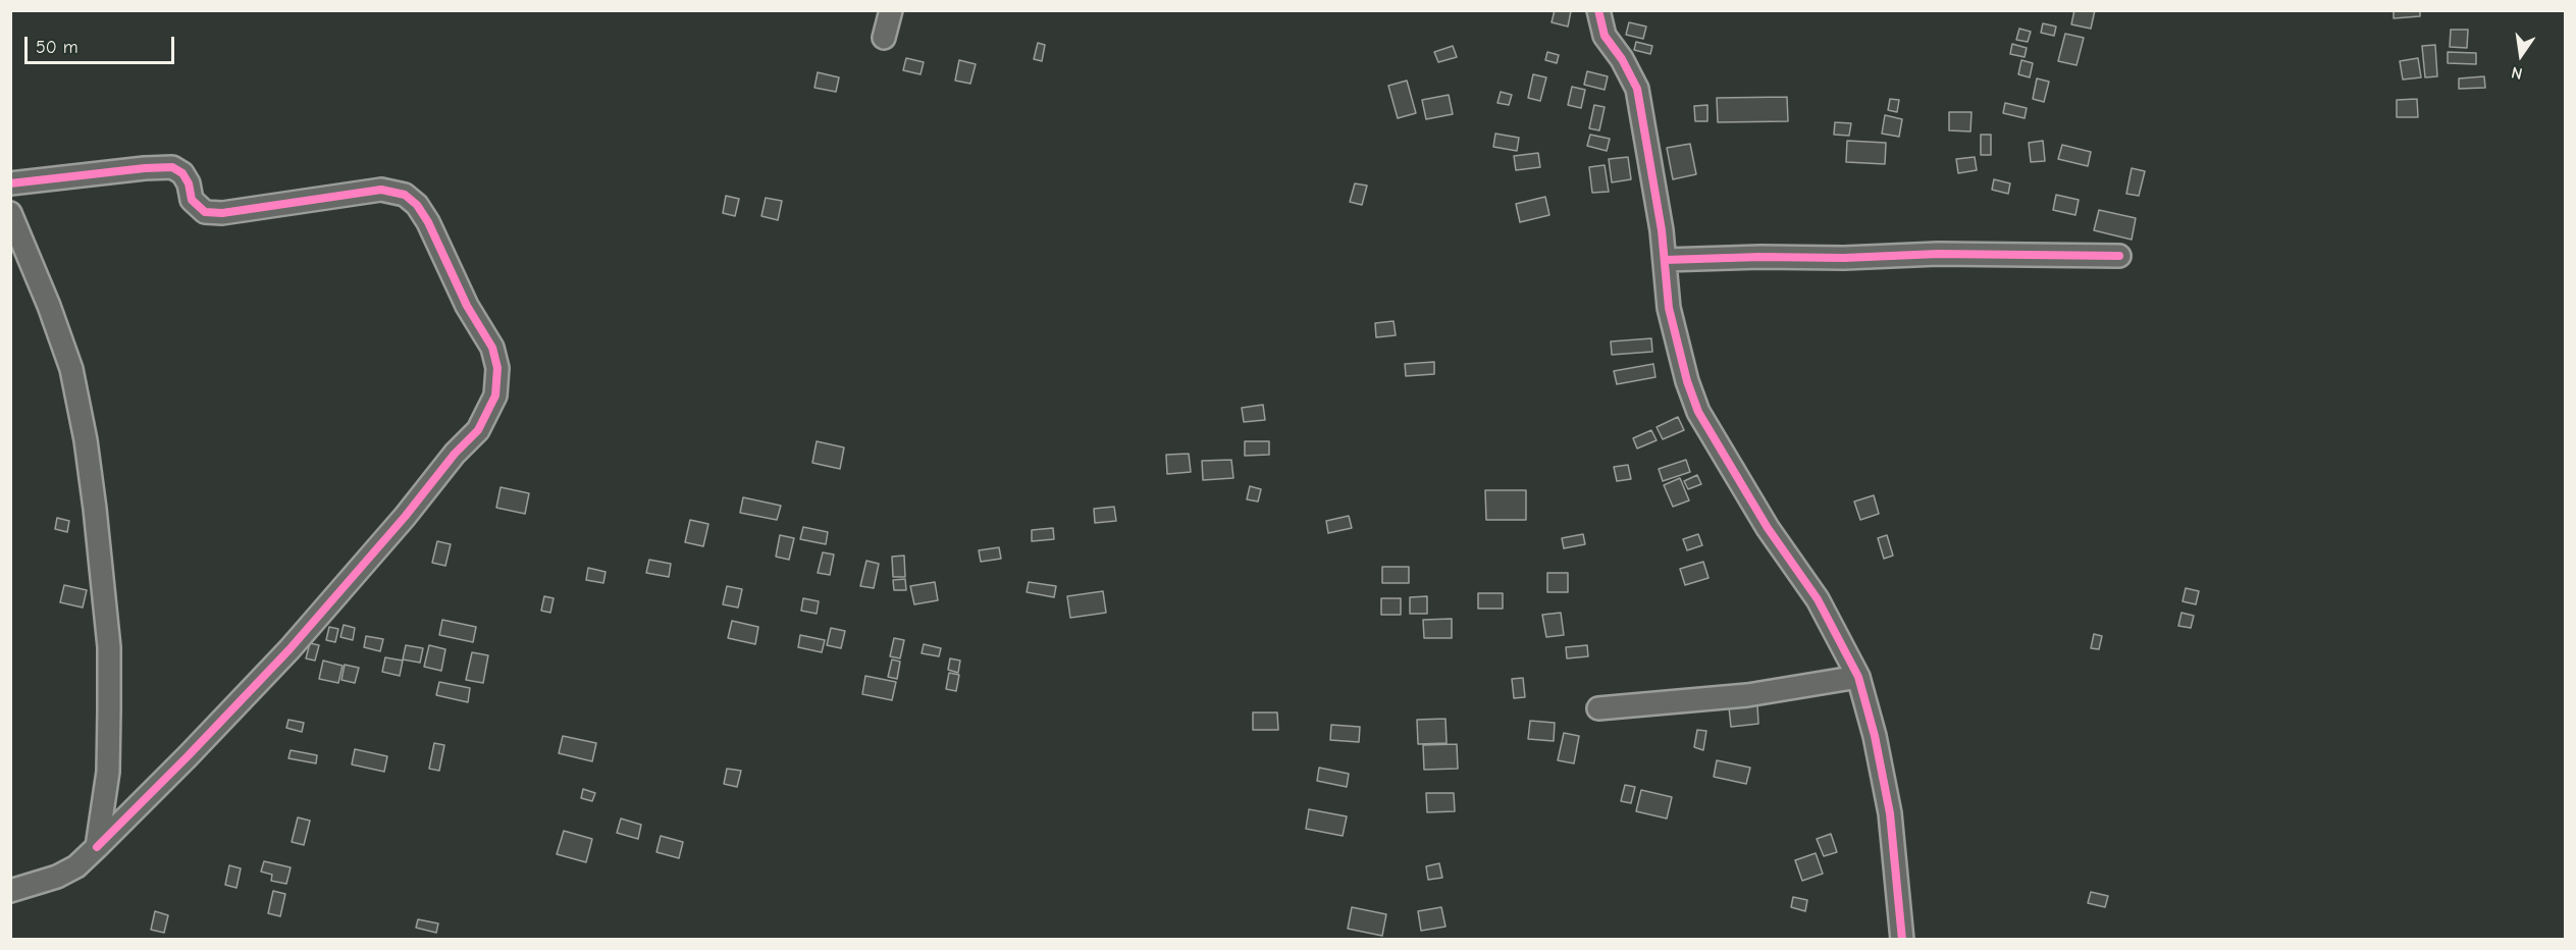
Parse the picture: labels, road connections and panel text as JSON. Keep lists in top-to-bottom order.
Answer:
{
  "scale_bar": "50 m",
  "north": "bottom"
}
